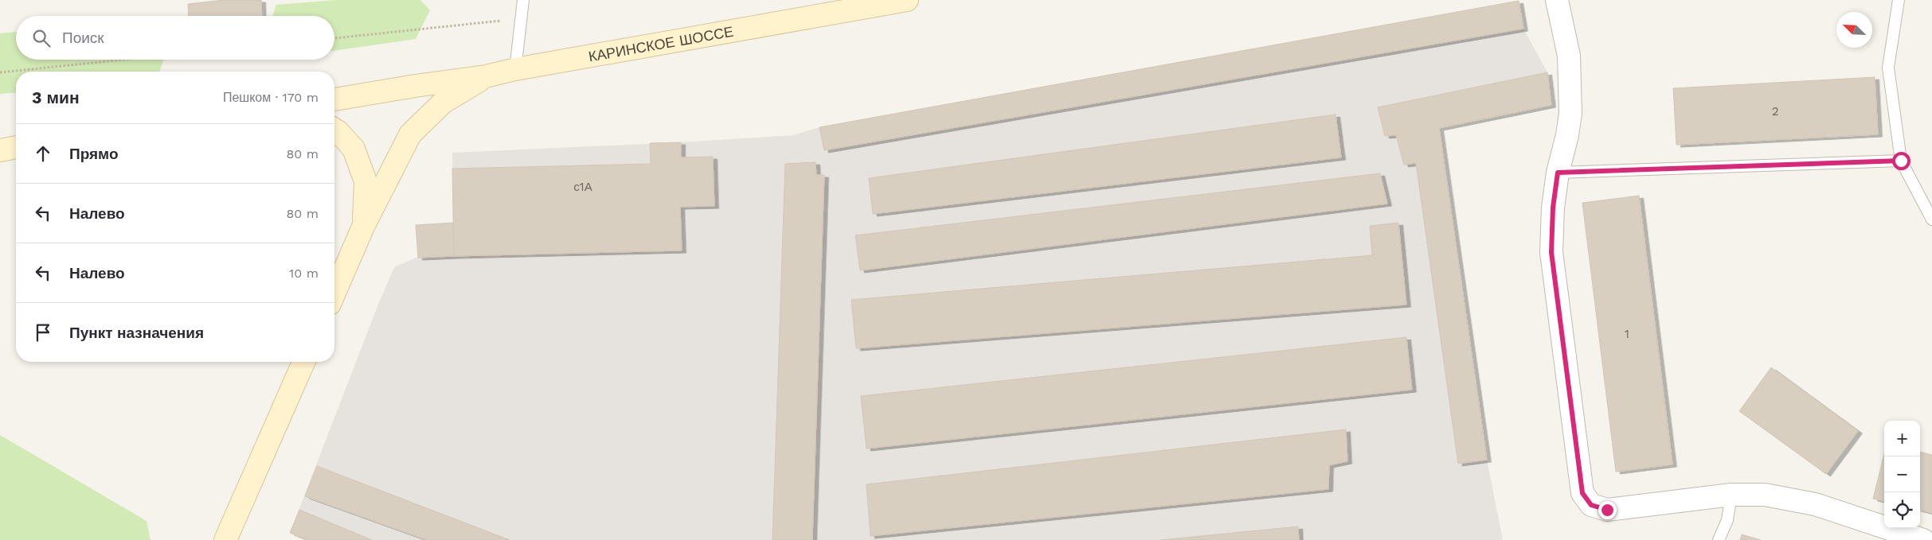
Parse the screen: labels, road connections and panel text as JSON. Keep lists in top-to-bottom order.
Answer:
{
  "streets": {
    "main road": ["КАРИНСКОЕ ШОССЕ"]
  },
  "house_numbers": ["2", "с1А", "1"],
  "north": "top left",
  "page": {
    "search": "Поиск",
    "heading": ["3 мин", "Пешком · 170 m"],
    "list": [
      ["Прямо", "80 m"],
      ["Налево", "80 m"],
      ["Налево", "10 m"],
      "Пункт назначения"
    ],
    "map_buttons": ["+", "−"]
  }
}
